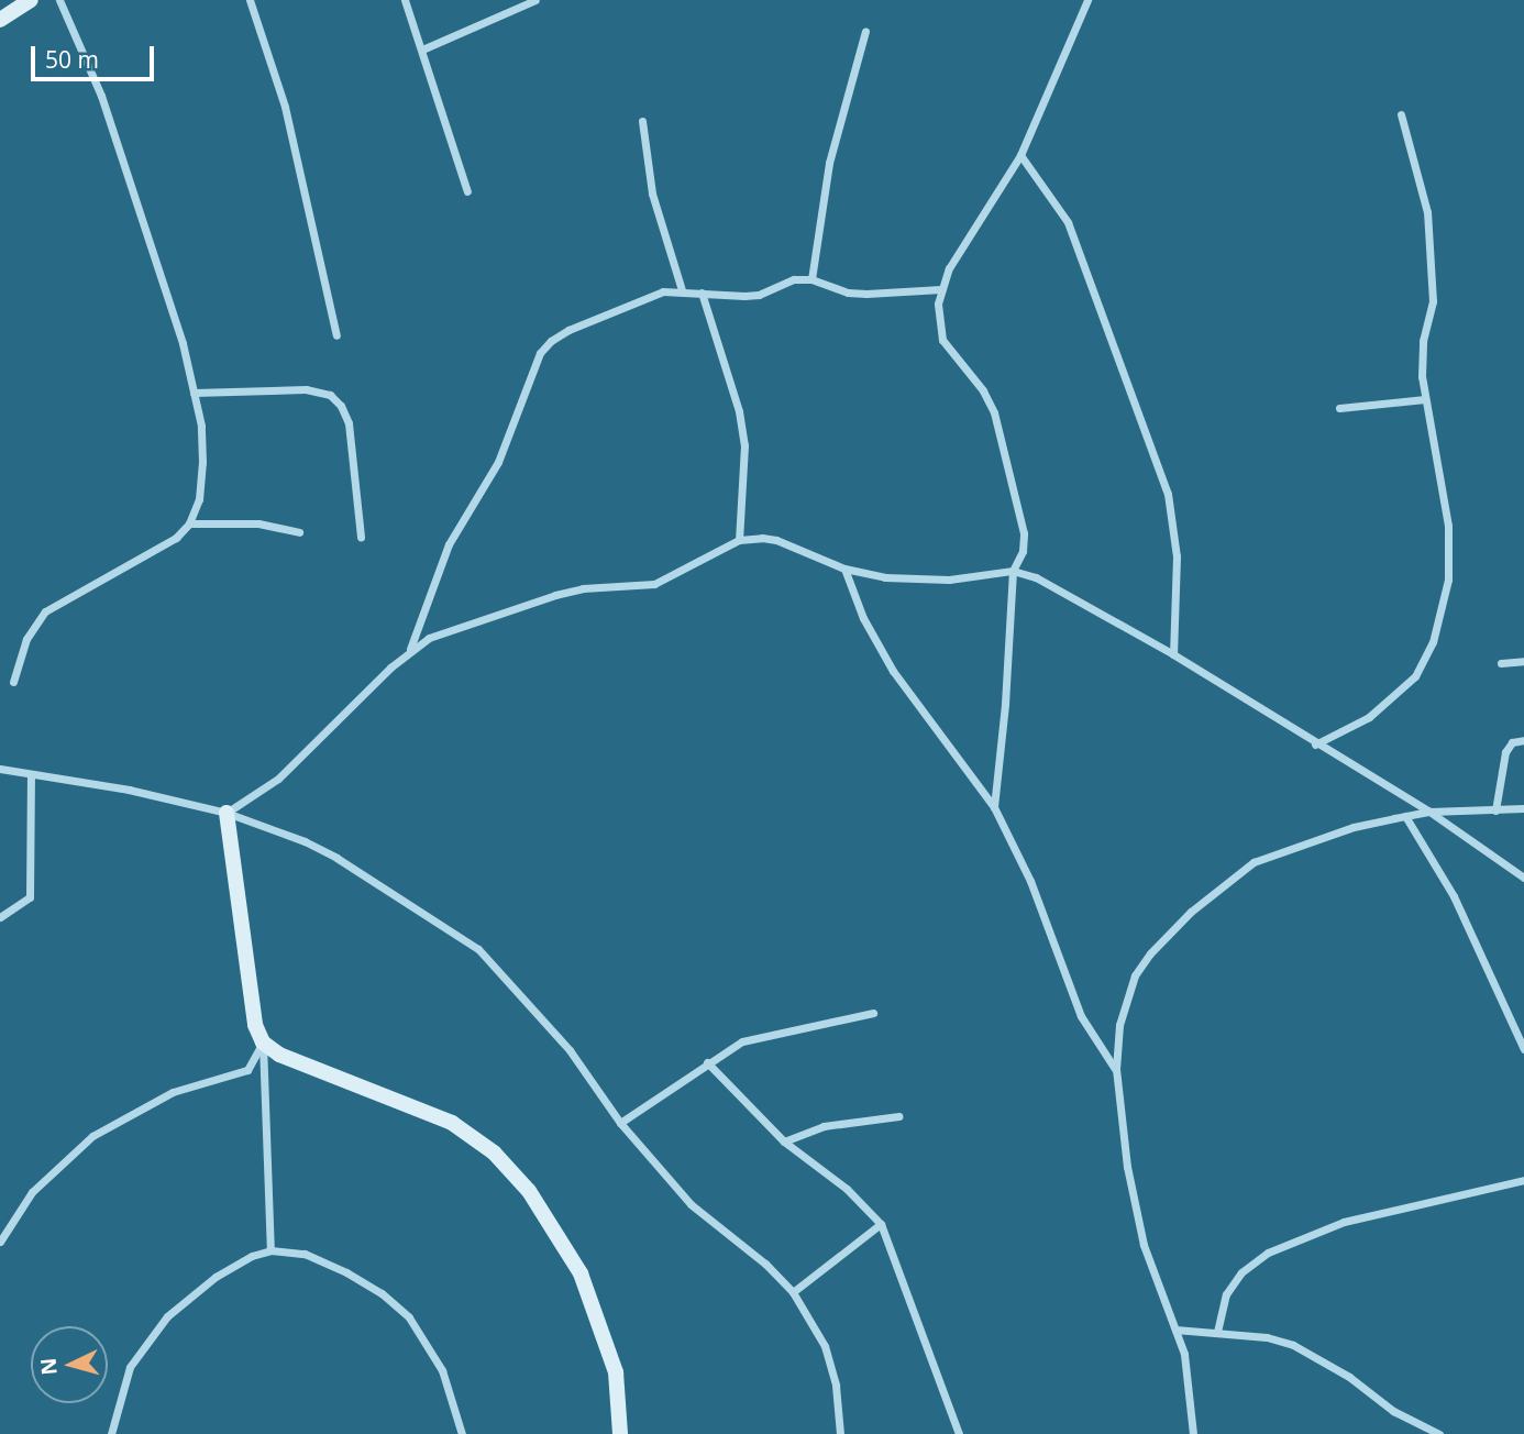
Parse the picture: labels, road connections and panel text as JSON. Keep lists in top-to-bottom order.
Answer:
{
  "scale_bar": "50 m",
  "north": "left"
}
